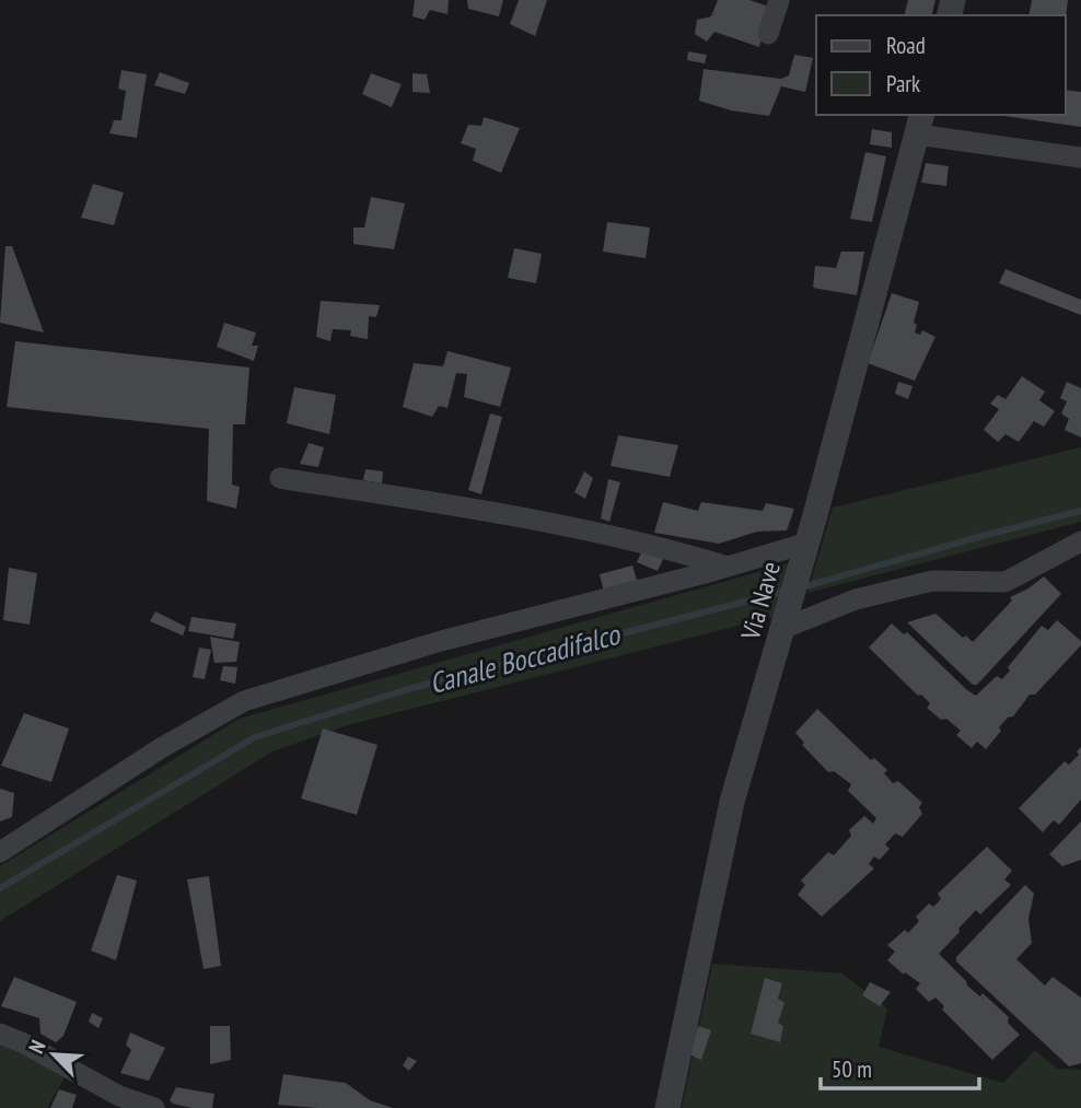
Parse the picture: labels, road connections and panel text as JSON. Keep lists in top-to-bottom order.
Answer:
{
  "streets": {
    "street": ["Via Nave"]
  },
  "water": ["Canale Boccadifalco"],
  "legend": ["Road", "Park"],
  "scale_bar": "50 m",
  "north": "top left"
}
